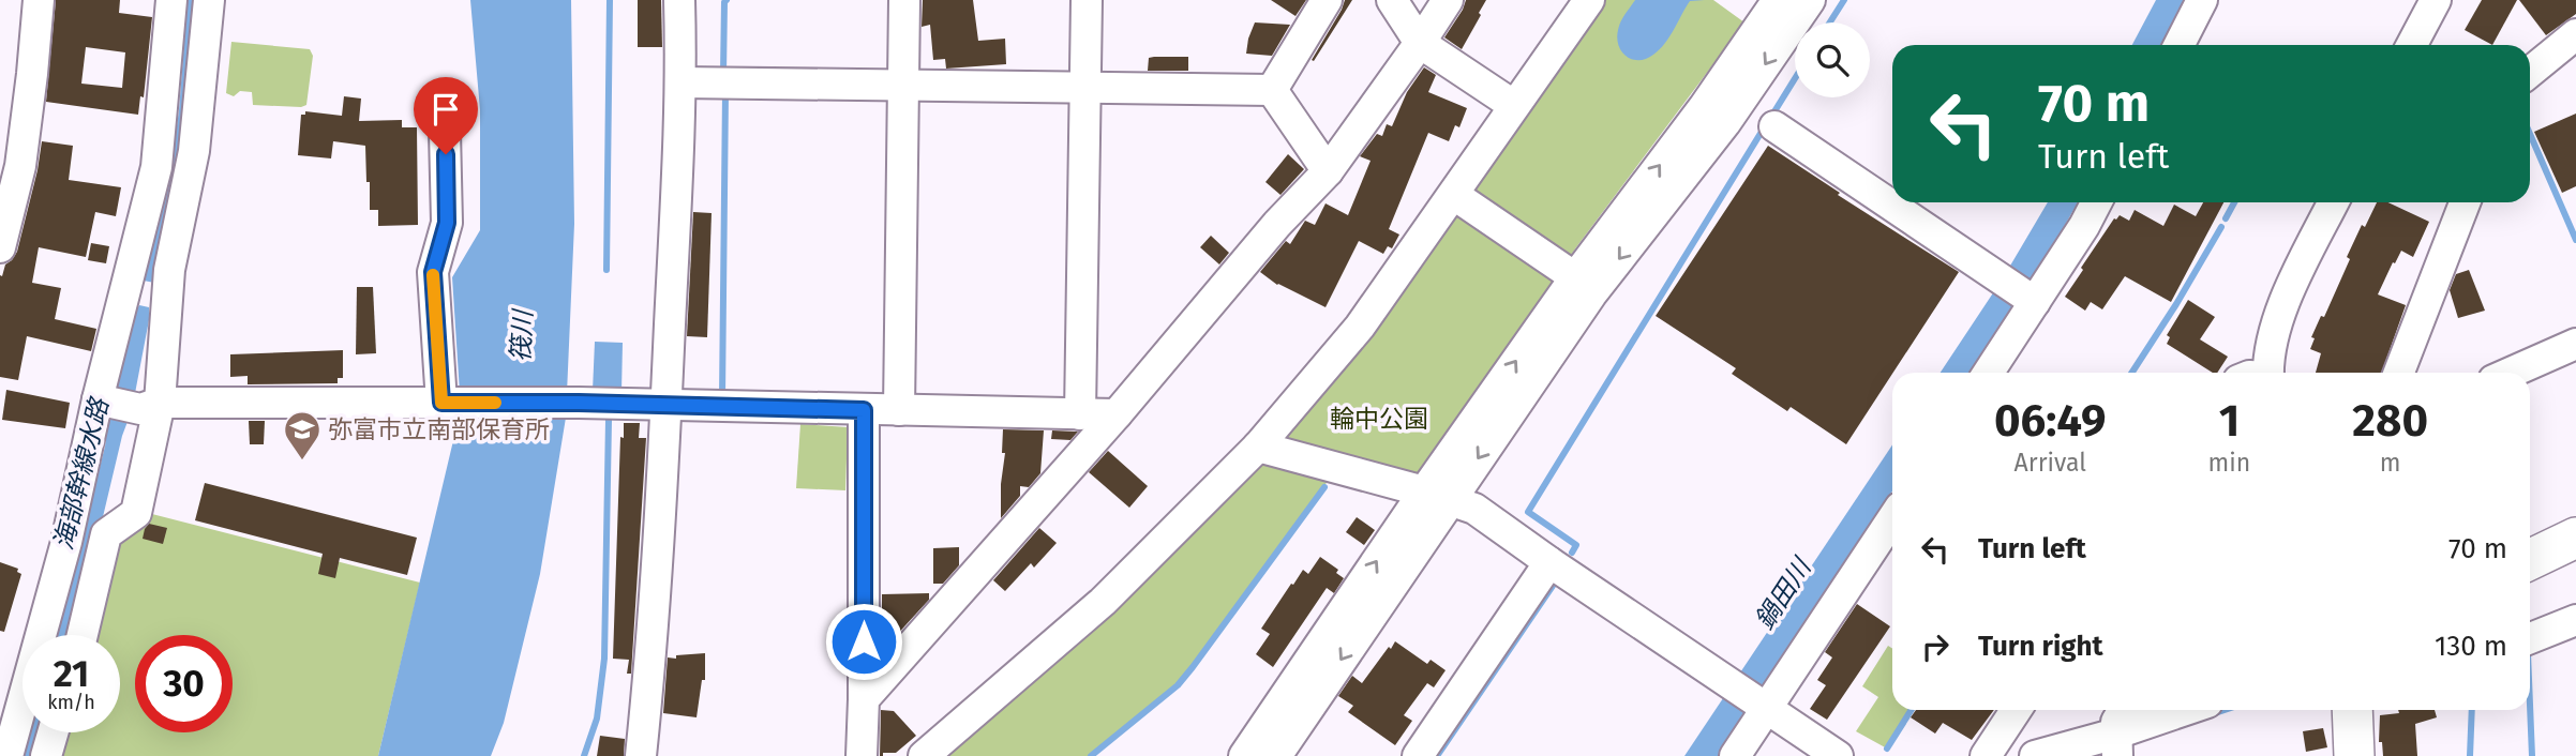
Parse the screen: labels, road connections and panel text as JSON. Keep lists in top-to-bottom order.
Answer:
{
  "water": ["筏川", "海部幹線水路", "鍋田川"],
  "parks": ["輪中公園"],
  "places": {
    "school or university": ["弥富市立南部保育所"]
  },
  "page": {
    "turn": ["70 m", "Turn left"],
    "eta": [
      "06:49",
      "Arrival",
      "1",
      "min",
      "280",
      "m"
    ],
    "list": [
      {
        "name": "Turn left",
        "value": "70 m"
      },
      {
        "name": "Turn right",
        "value": "130 m"
      }
    ],
    "speed": "21 km/h",
    "limit": "30"
  }
}
